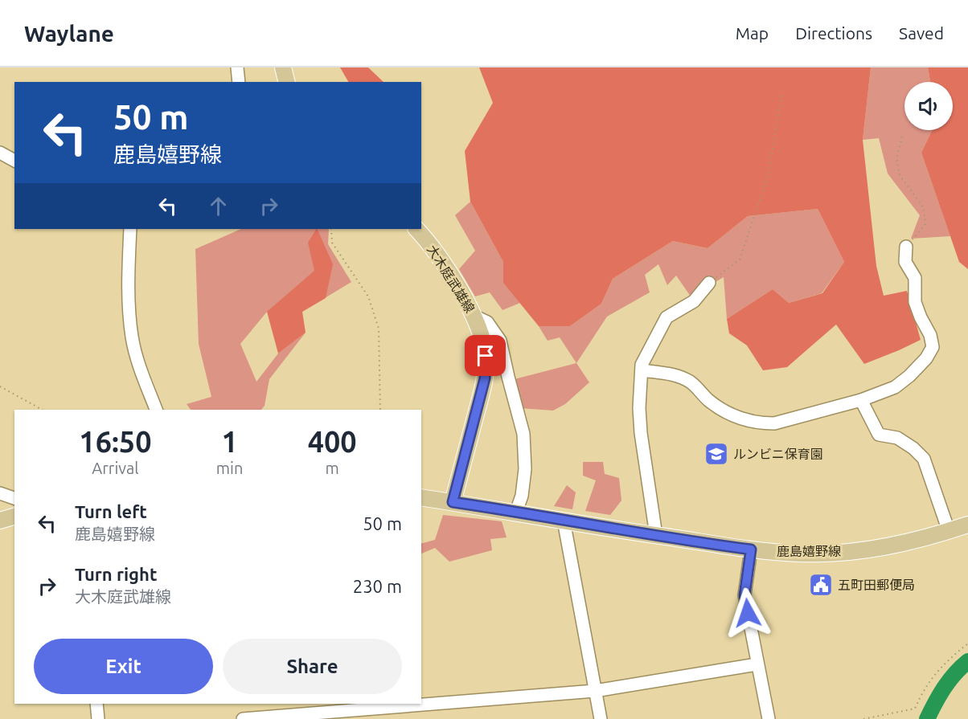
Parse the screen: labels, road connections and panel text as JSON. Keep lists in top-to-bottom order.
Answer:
{
  "streets": {
    "main road": ["大木庭武雄線", "鹿島嬉野線"]
  },
  "crossings": [
    ["大木庭武雄線", "鹿島嬉野線"]
  ],
  "places": {
    "school or university": ["ルンビニ保育園"],
    "public building": ["五町田郵便局"]
  },
  "page": {
    "header": "Waylane",
    "nav": ["Map", "Directions", "Saved"],
    "turn": ["50 m", "鹿島嬉野線"],
    "eta": [
      "16:50",
      "Arrival",
      "1",
      "min",
      "400",
      "m"
    ],
    "list": [
      {
        "name": "Turn left",
        "note": "鹿島嬉野線",
        "value": "50 m"
      },
      {
        "name": "Turn right",
        "note": "大木庭武雄線",
        "value": "230 m"
      }
    ],
    "buttons": ["Exit", "Share"]
  }
}
